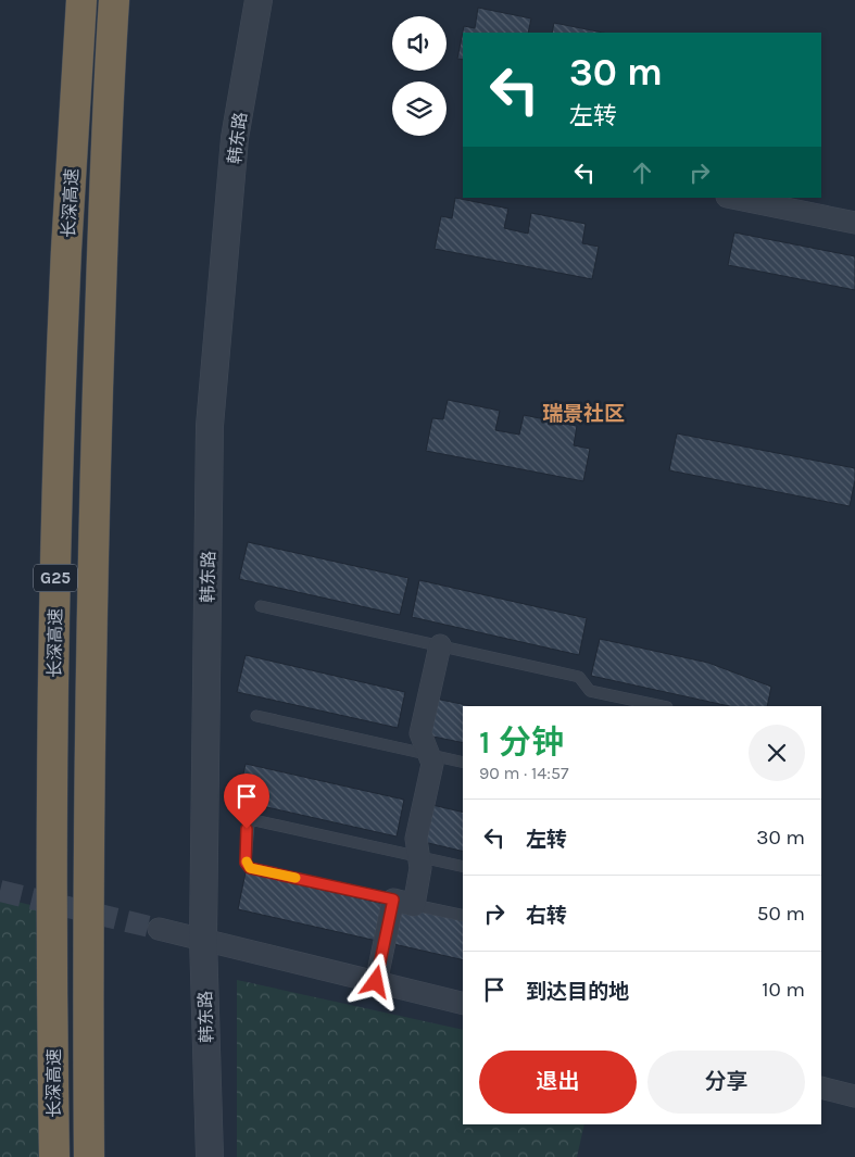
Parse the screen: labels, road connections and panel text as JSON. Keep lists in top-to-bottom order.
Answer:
{
  "streets": {
    "highway": ["长深高速", "G25"],
    "street": ["韩东路"]
  },
  "districts": ["瑞景社区"],
  "page": {
    "turn": ["30 m", "左转"],
    "heading": ["1 分钟", "90 m · 14:57"],
    "list": [
      {
        "name": "左转",
        "value": "30 m"
      },
      {
        "name": "右转",
        "value": "50 m"
      },
      {
        "name": "到达目的地",
        "value": "10 m"
      }
    ],
    "buttons": ["退出", "分享"]
  }
}
